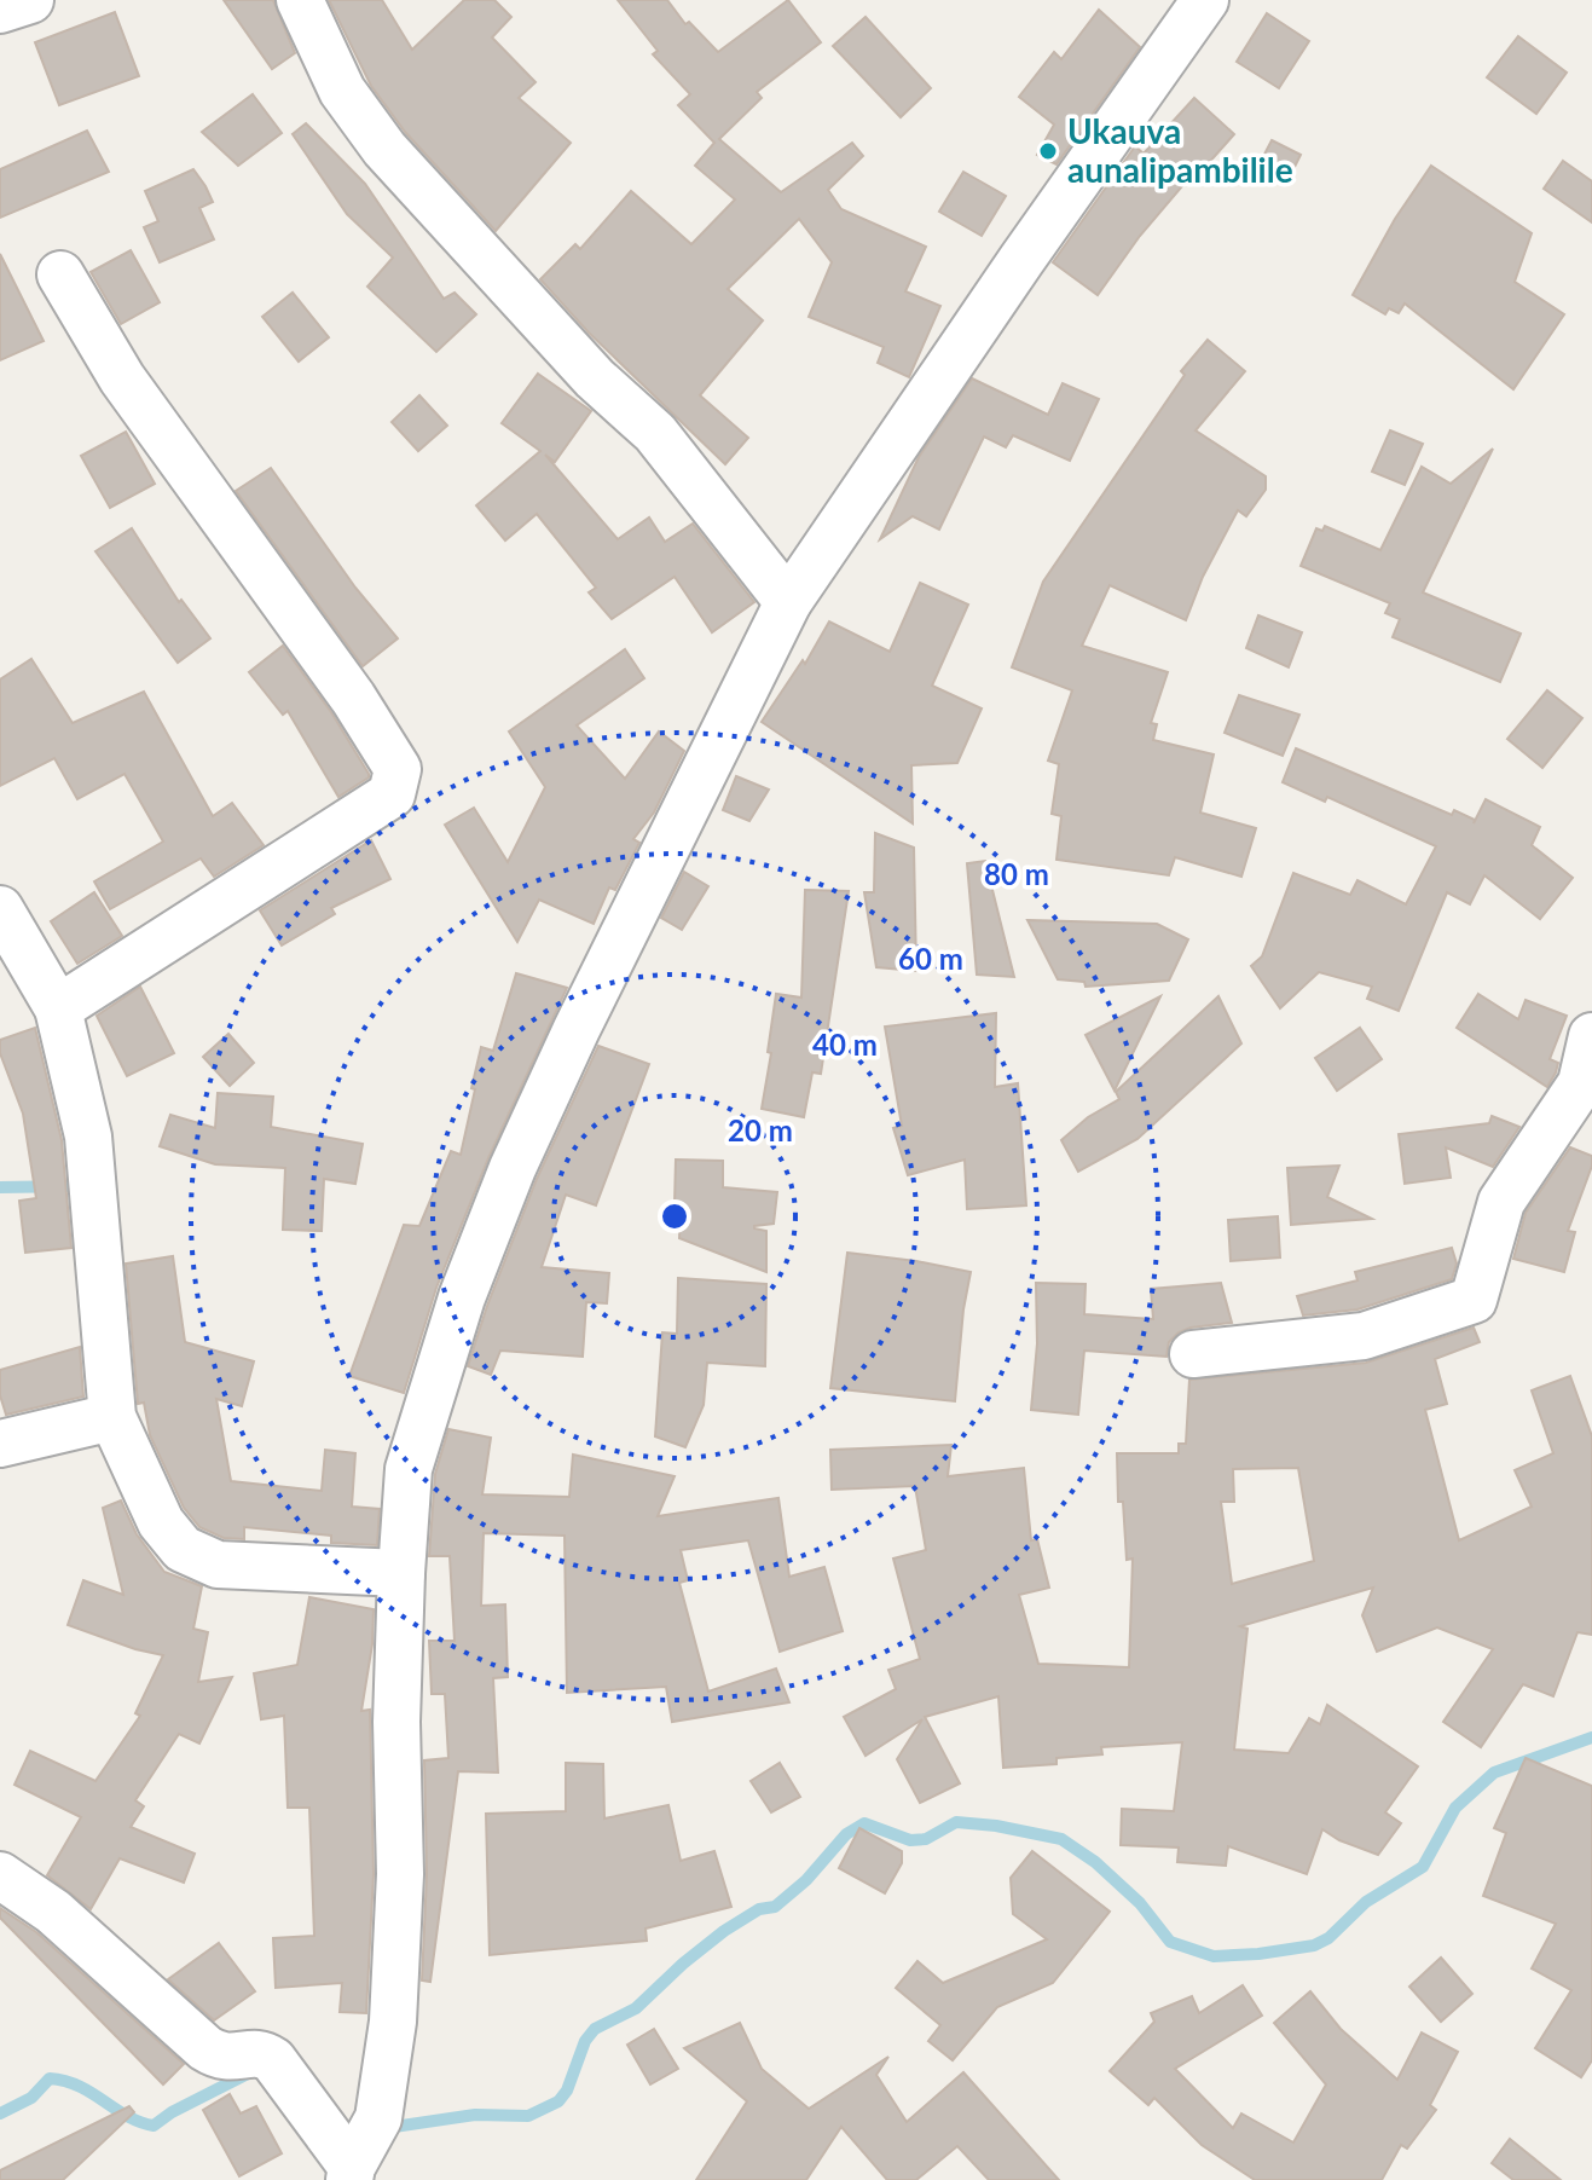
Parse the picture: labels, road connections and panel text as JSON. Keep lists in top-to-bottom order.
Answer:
{
  "places": ["Ukauva aunalipambilile"],
  "rings": [
    "80 m",
    "60 m",
    "40 m",
    "20 m"
  ]
}
